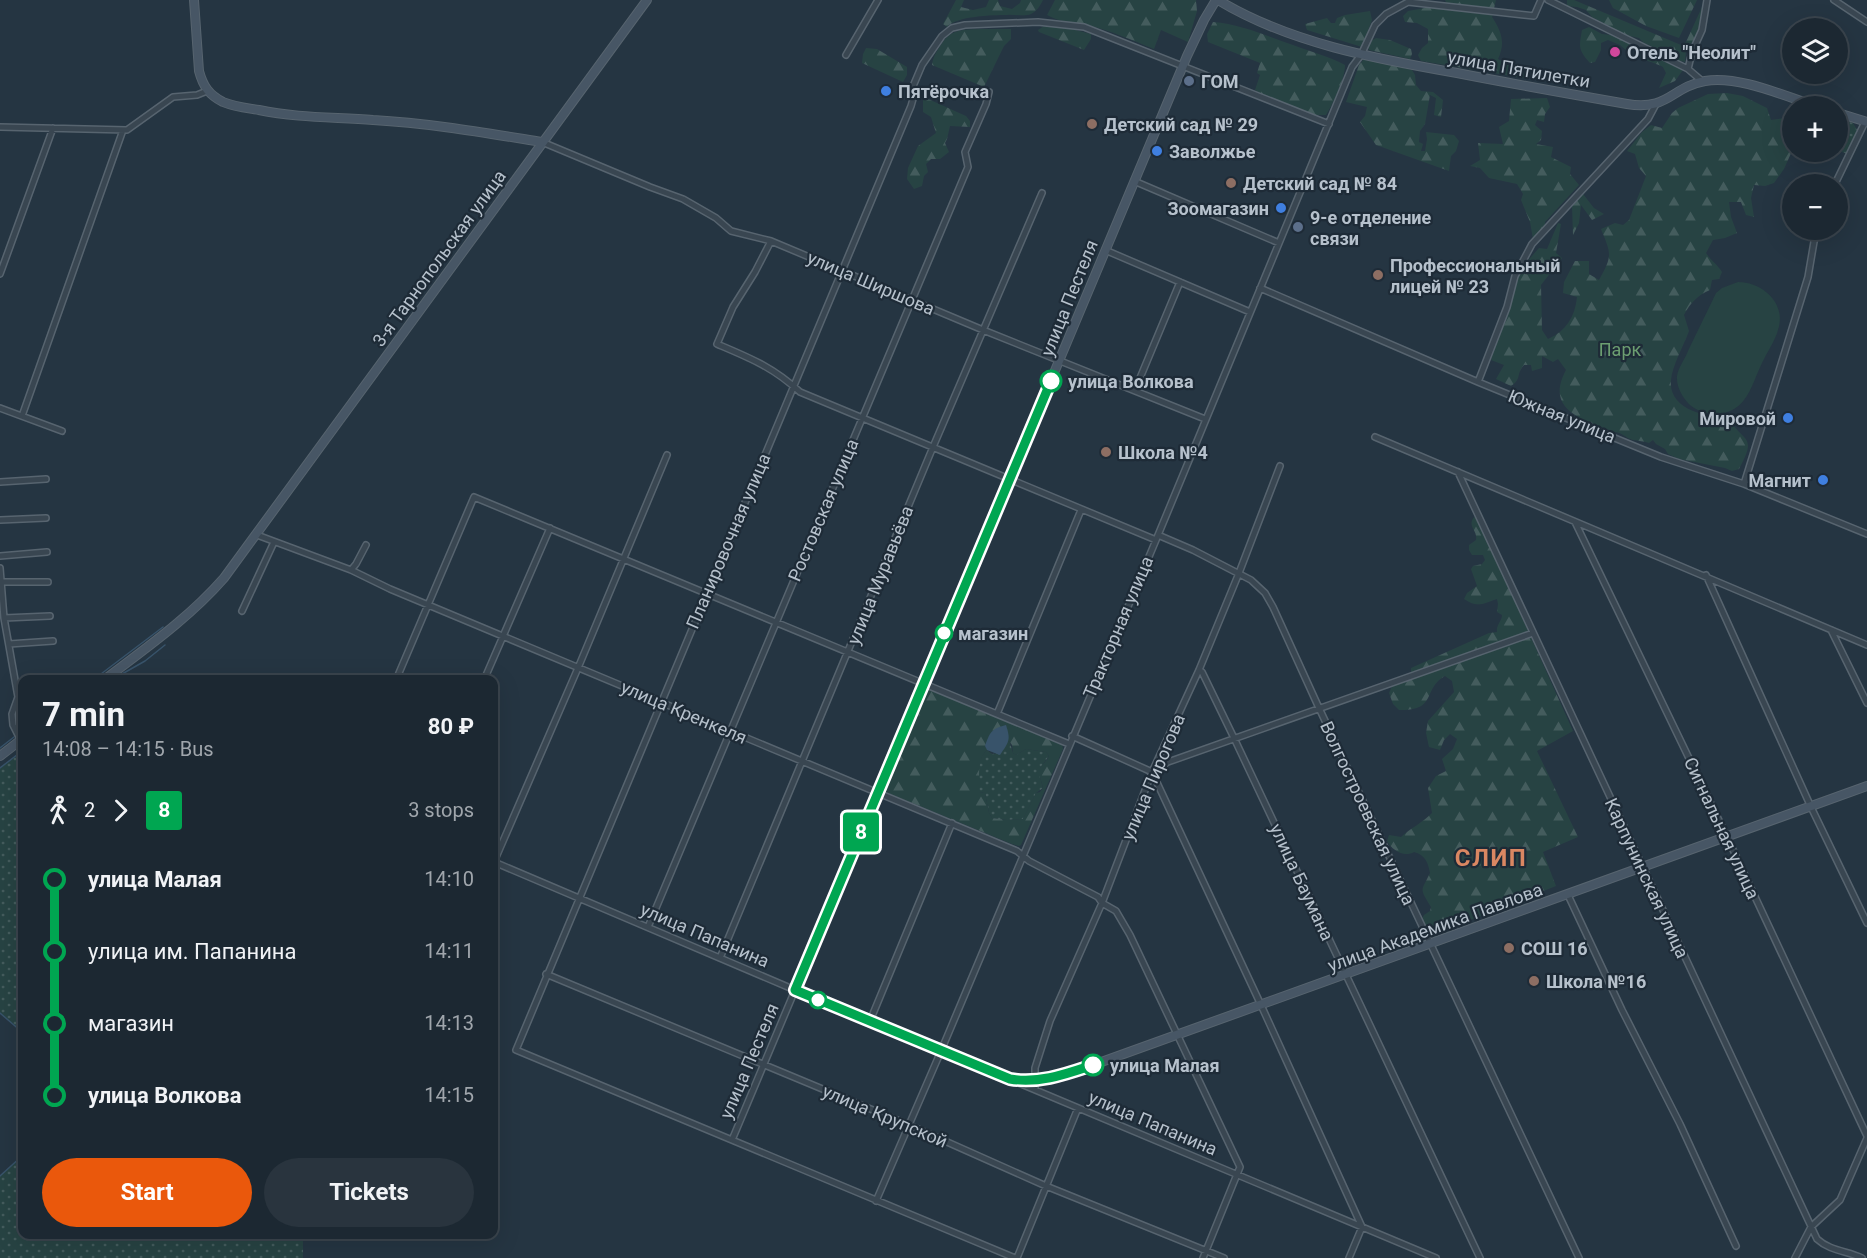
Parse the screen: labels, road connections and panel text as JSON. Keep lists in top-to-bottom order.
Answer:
{
  "streets": {
    "street": [
      "улица Пятилетки",
      "3-я Тарнопольская улица",
      "улица Ширшова",
      "улица Пестеля",
      "Южная улица",
      "Ростовская улица",
      "Планировочная улица",
      "улица Муравьёва",
      "Тракторная улица",
      "улица Кренкеля",
      "улица Пирогова",
      "Волгостроевская улица",
      "Сигнальная улица",
      "Карпунинская улица",
      "улица Баумана",
      "улица Академика Павлова",
      "улица Папанина",
      "улица Крупской"
    ]
  },
  "crossings": [
    ["улица Пятилетки", "улица Пестеля"],
    ["улица Пятилетки", "Тракторная улица"],
    ["3-я Тарнопольская улица", "улица Ширшова"],
    ["3-я Тарнопольская улица", "улица Кренкеля"],
    ["улица Ширшова", "улица Пестеля"],
    ["улица Ширшова", "Ростовская улица"],
    ["улица Ширшова", "Планировочная улица"],
    ["улица Ширшова", "улица Муравьёва"],
    ["улица Ширшова", "Тракторная улица"],
    ["улица Пестеля", "Планировочная улица"],
    ["улица Пестеля", "улица Кренкеля"],
    ["улица Пестеля", "улица Папанина"],
    ["улица Пестеля", "улица Крупской"],
    ["Южная улица", "Тракторная улица"],
    ["Ростовская улица", "улица Кренкеля"],
    ["Ростовская улица", "улица Папанина"],
    ["Планировочная улица", "улица Кренкеля"],
    ["Планировочная улица", "улица Папанина"],
    ["Планировочная улица", "улица Крупской"],
    ["улица Муравьёва", "улица Кренкеля"],
    ["улица Муравьёва", "улица Папанина"],
    ["Тракторная улица", "улица Кренкеля"],
    ["Тракторная улица", "улица Папанина"],
    ["Тракторная улица", "улица Крупской"],
    ["улица Кренкеля", "улица Пирогова"],
    ["улица Кренкеля", "улица Академика Павлова"],
    ["улица Кренкеля", "улица Папанина"],
    ["улица Пирогова", "Волгостроевская улица"],
    ["улица Пирогова", "улица Баумана"],
    ["улица Пирогова", "улица Академика Павлова"],
    ["улица Пирогова", "улица Папанина"],
    ["Волгостроевская улица", "улица Академика Павлова"],
    ["Сигнальная улица", "улица Академика Павлова"],
    ["Карпунинская улица", "улица Академика Павлова"],
    ["улица Баумана", "улица Академика Павлова"],
    ["улица Академика Павлова", "улица Папанина"]
  ],
  "districts": ["СЛИП"],
  "parks": ["Парк"],
  "places": [
    "Отель \"Неолит\"",
    "ГОМ",
    "Пятёрочка",
    "Детский сад № 29",
    "Заволжье",
    "Детский сад № 84",
    "Зоомагазин",
    "9-е отделение связи",
    "Профессиональный лицей № 23",
    "улица Волкова",
    "Мировой",
    "Школа №4",
    "Магнит",
    "магазин",
    "СОШ 16",
    "Школа №16",
    "улица Малая"
  ],
  "lines": ["bus line 8"],
  "page": {
    "on_map": "8",
    "map_buttons": ["+", "−"],
    "heading": ["7 min", "14:08 – 14:15 · Bus", "80 ₽"],
    "legs": ["2", "8", "3 stops"],
    "list": [
      {
        "name": "улица Малая",
        "value": "14:10"
      },
      {
        "name": "улица им. Папанина",
        "value": "14:11"
      },
      {
        "name": "магазин",
        "value": "14:13"
      },
      {
        "name": "улица Волкова",
        "value": "14:15"
      }
    ],
    "buttons": ["Start", "Tickets"]
  }
}
